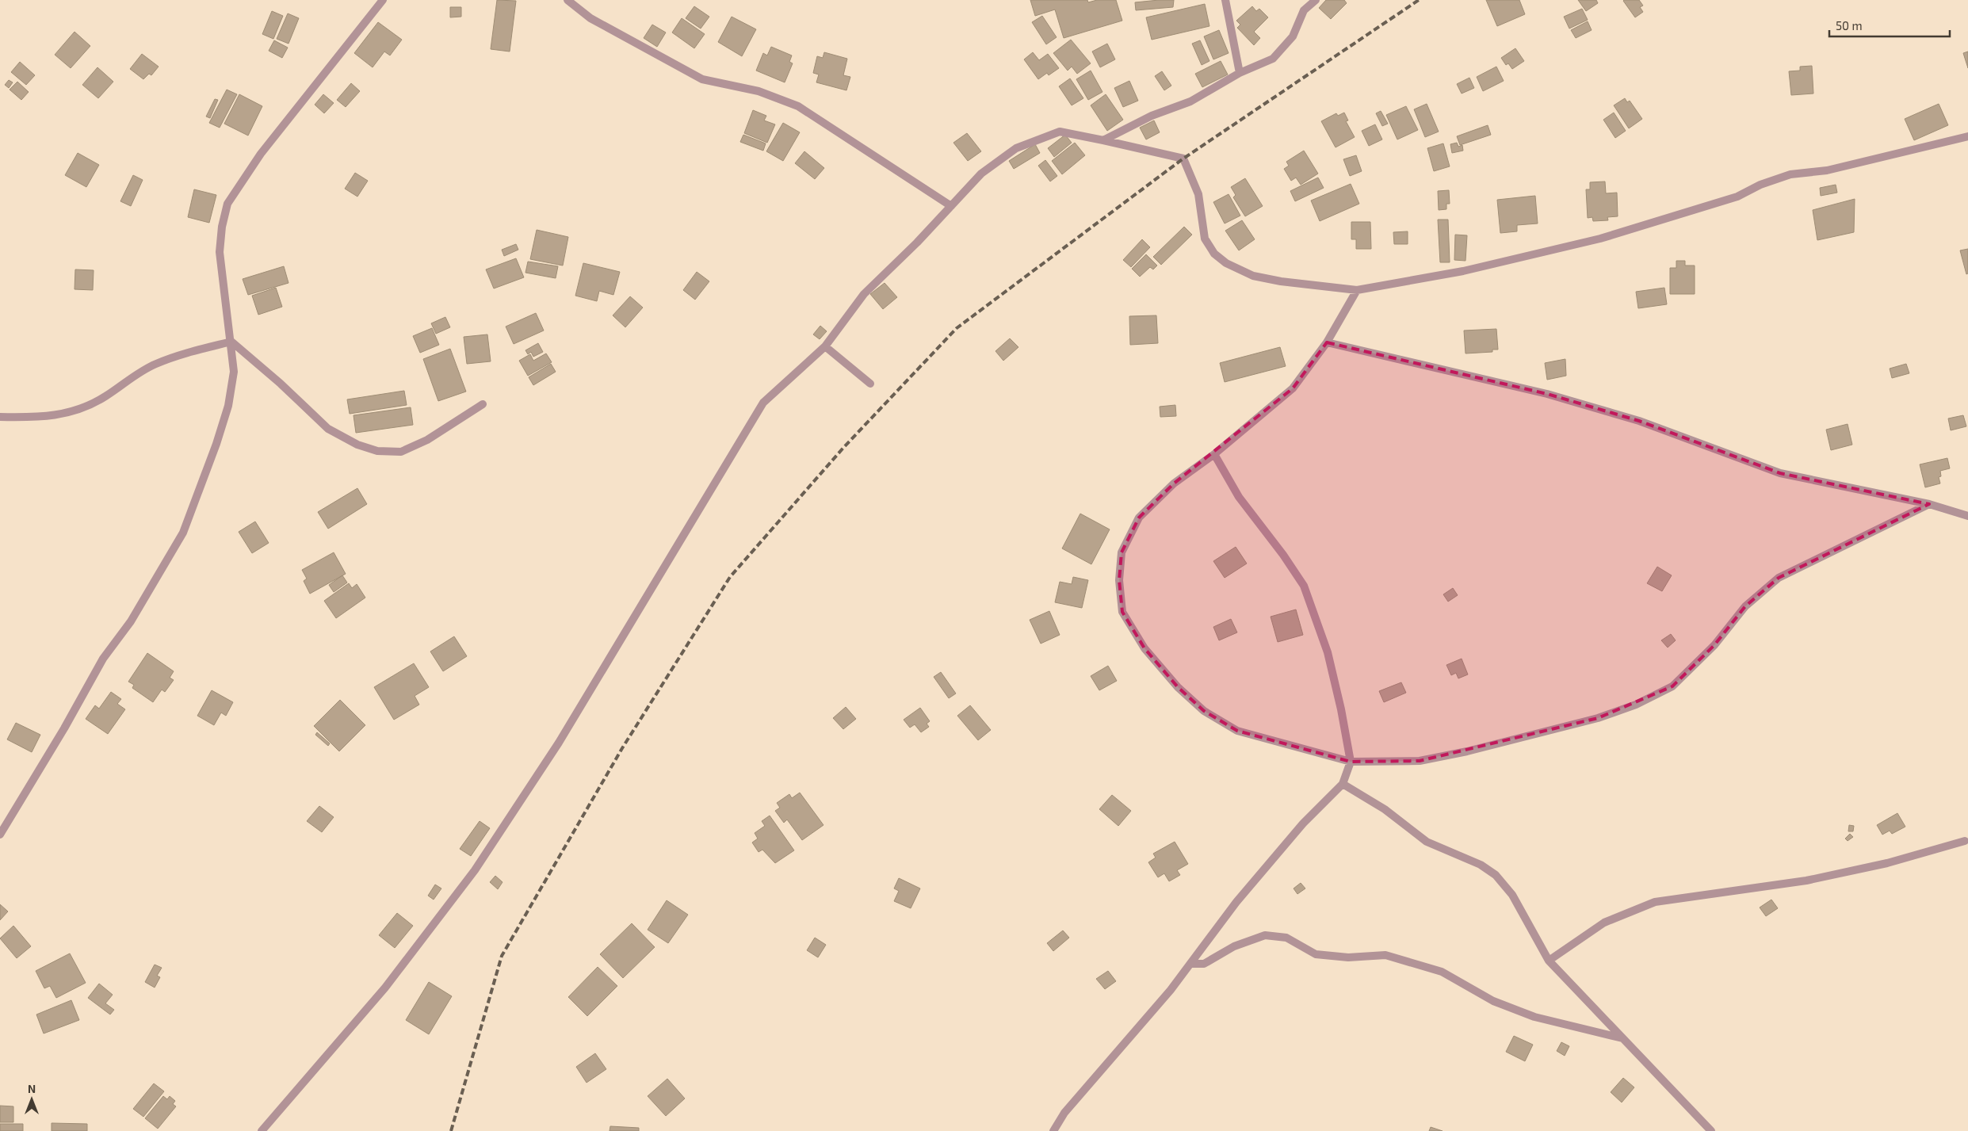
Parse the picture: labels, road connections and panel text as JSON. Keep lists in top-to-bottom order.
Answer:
{
  "scale_bar": "50 m",
  "north": "top"
}
